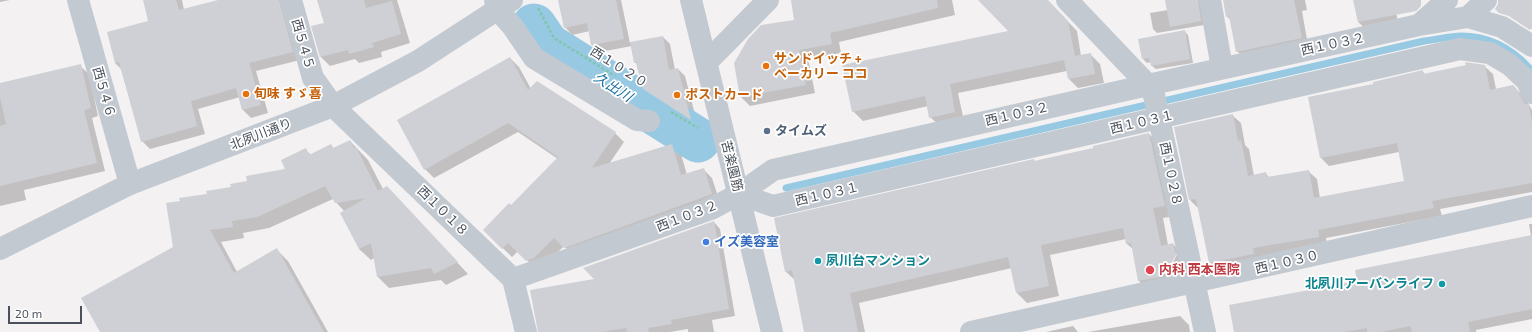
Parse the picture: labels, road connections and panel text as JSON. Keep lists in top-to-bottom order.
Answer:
{
  "streets": {
    "street": [
      "西５４５",
      "西１０３２",
      "西５４６",
      "西１０３１",
      "北夙川通り",
      "苦楽園筋",
      "西１０２８",
      "西１０１８",
      "西１０３０"
    ],
    "path": ["西１０２０"]
  },
  "crossings": [
    ["西５４５", "北夙川通り"],
    ["西５４５", "西１０１８"],
    ["西１０３２", "西１０３１"],
    ["西１０３２", "苦楽園筋"],
    ["西１０３２", "西１０２８"],
    ["西１０３２", "西１０１８"],
    ["西５４６", "北夙川通り"],
    ["西１０３１", "苦楽園筋"],
    ["西１０３１", "西１０２８"],
    ["北夙川通り", "西１０１８"],
    ["西１０２８", "西１０３０"]
  ],
  "water": ["久出川"],
  "places": [
    "サンドイッチ + ベーカリー ココ",
    "旬味 すゞ喜",
    "ポストカード",
    "タイムズ",
    "イズ美容室",
    "夙川台マンション",
    "内科 西本医院",
    "北夙川アーバンライフ"
  ],
  "scale_bar": "20 m"
}
